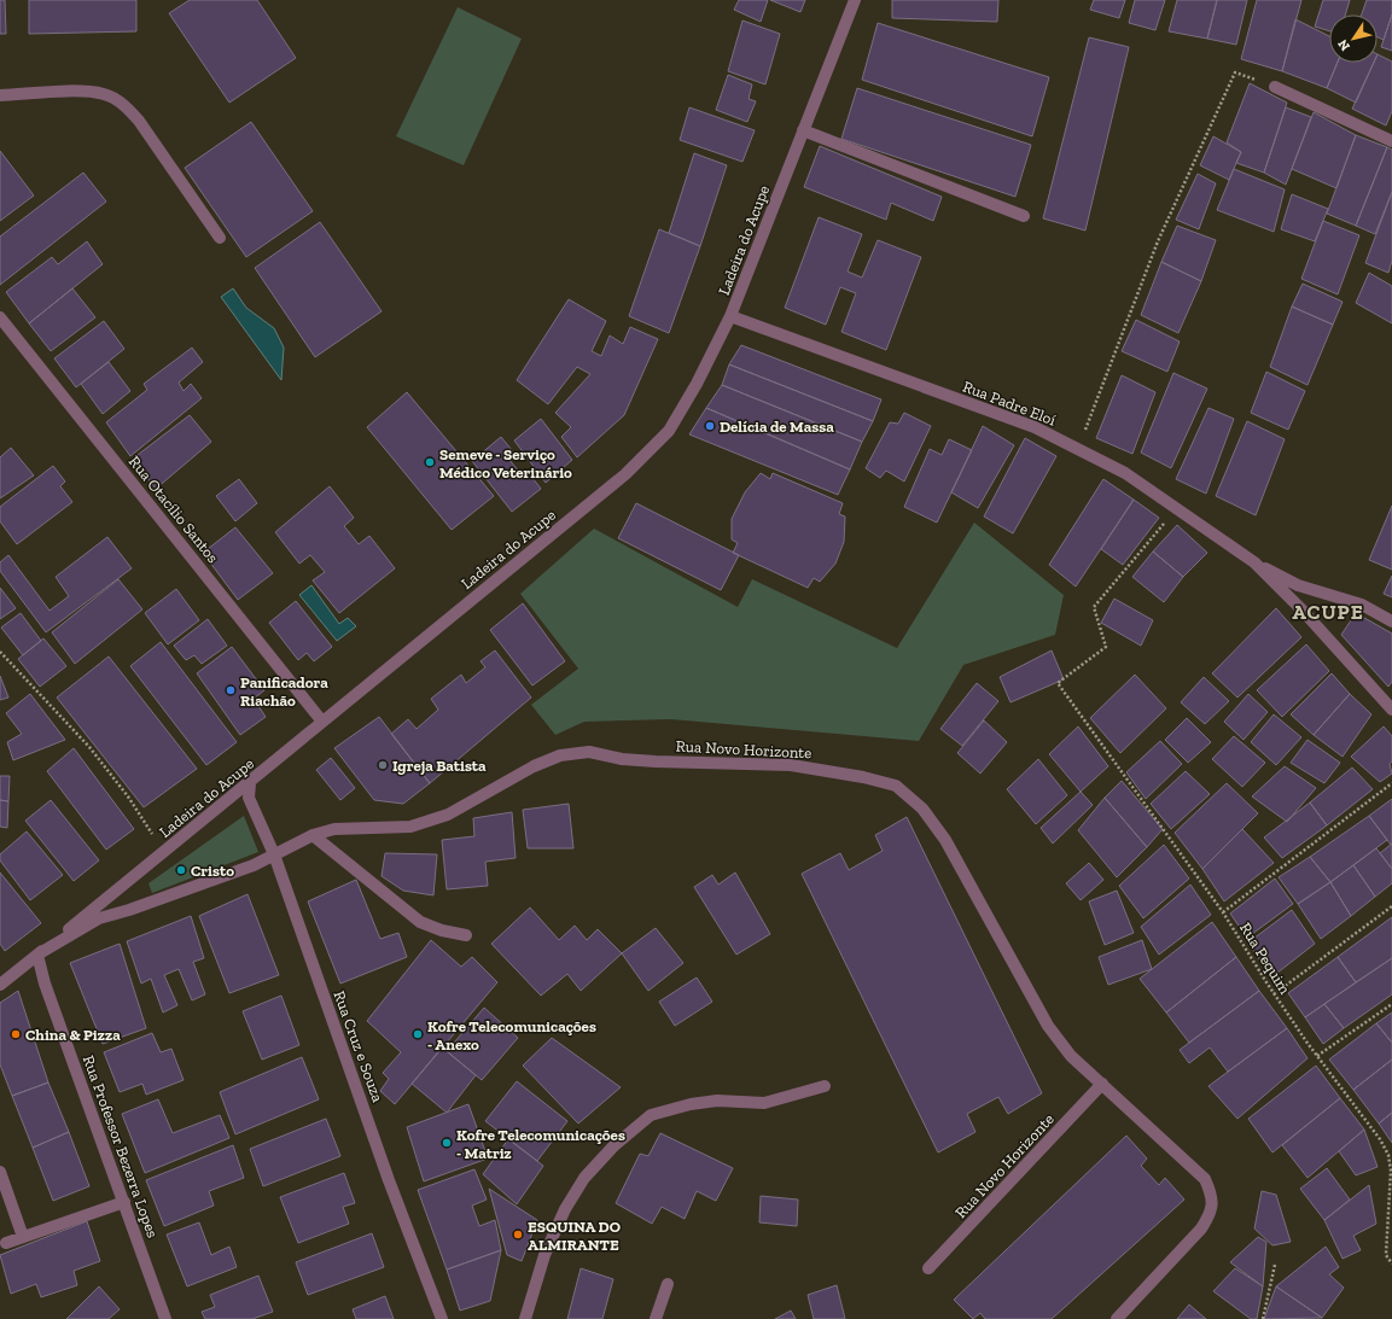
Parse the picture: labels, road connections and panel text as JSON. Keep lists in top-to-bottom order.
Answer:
{
  "streets": {
    "street": [
      "Ladeira do Acupe",
      "Rua Padre Eloí",
      "Rua Otacílio Santos",
      "Rua Novo Horizonte",
      "Rua Cruz e Souza",
      "Rua Professor Bezerra Lopes"
    ],
    "path": ["Rua Pequim"]
  },
  "crossings": [
    ["Ladeira do Acupe", "Rua Padre Eloí"],
    ["Ladeira do Acupe", "Rua Otacílio Santos"],
    ["Ladeira do Acupe", "Rua Cruz e Souza"],
    ["Ladeira do Acupe", "Rua Professor Bezerra Lopes"],
    ["Rua Padre Eloí", "Rua Pequim"],
    ["Rua Novo Horizonte", "Rua Cruz e Souza"]
  ],
  "districts": ["ACUPE"],
  "places": [
    "Delícia de Massa",
    "Semeve - Serviço Médico Veterinário",
    "Panificadora Riachão",
    "Igreja Batista",
    "Cristo",
    "China & Pizza",
    "Kofre Telecomunicações - Anexo",
    "Kofre Telecomunicações - Matriz",
    "ESQUINA DO ALMIRANTE"
  ],
  "north": "bottom left"
}
